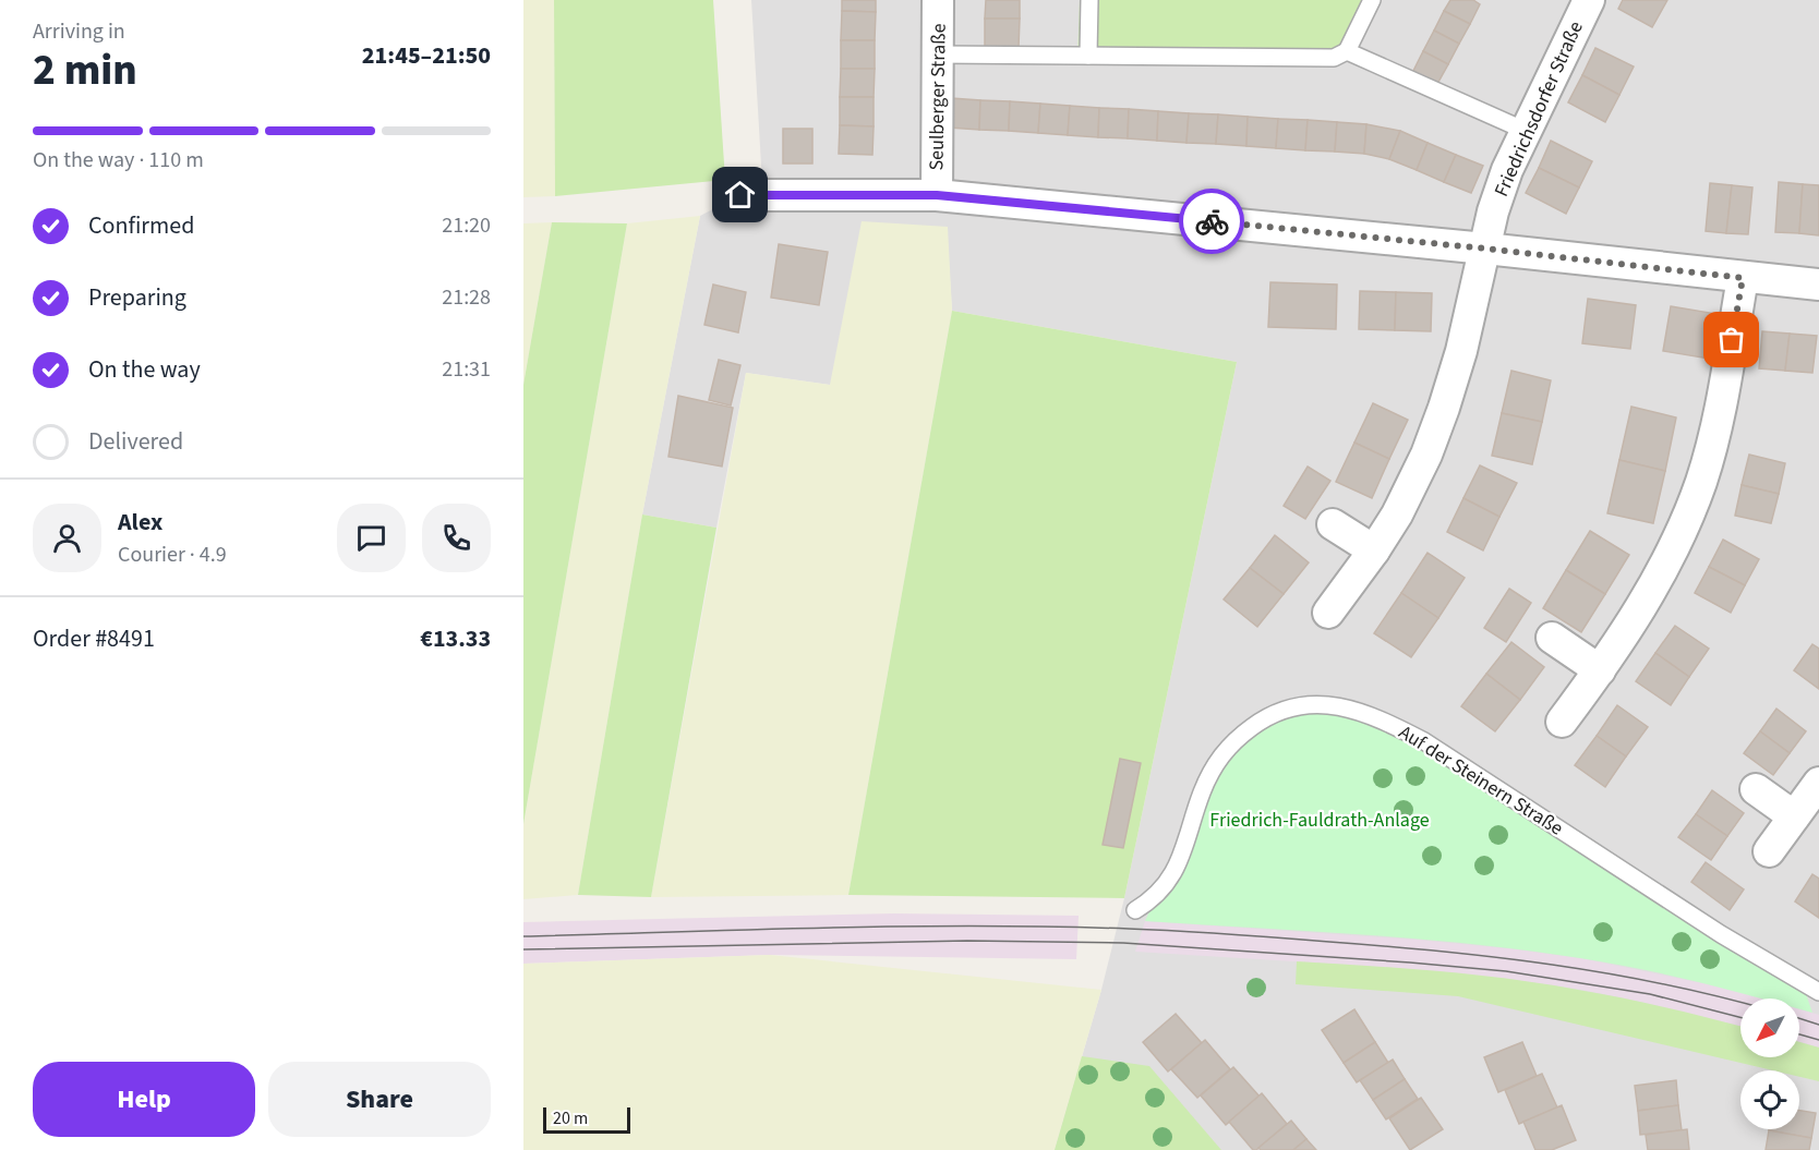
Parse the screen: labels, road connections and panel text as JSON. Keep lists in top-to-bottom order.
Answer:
{
  "streets": {
    "street": ["Seulberger Straße", "Friedrichsdorfer Straße"],
    "lane": ["Auf der Steinern Straße"]
  },
  "parks": ["Friedrich-Fauldrath-Anlage"],
  "scale_bar": "20 m",
  "north": "bottom left",
  "page": {
    "heading": ["2 min", "Arriving in", "21:45–21:50"],
    "panel": [
      "Alex",
      "Courier · 4.9",
      "Order #8491",
      "€13.33"
    ],
    "bar": "On the way · 110 m",
    "list": [
      ["Confirmed", "21:20"],
      ["Preparing", "21:28"],
      ["On the way", "21:31"],
      "Delivered"
    ],
    "buttons": ["Help", "Share"],
    "scale": "20 m"
  }
}
